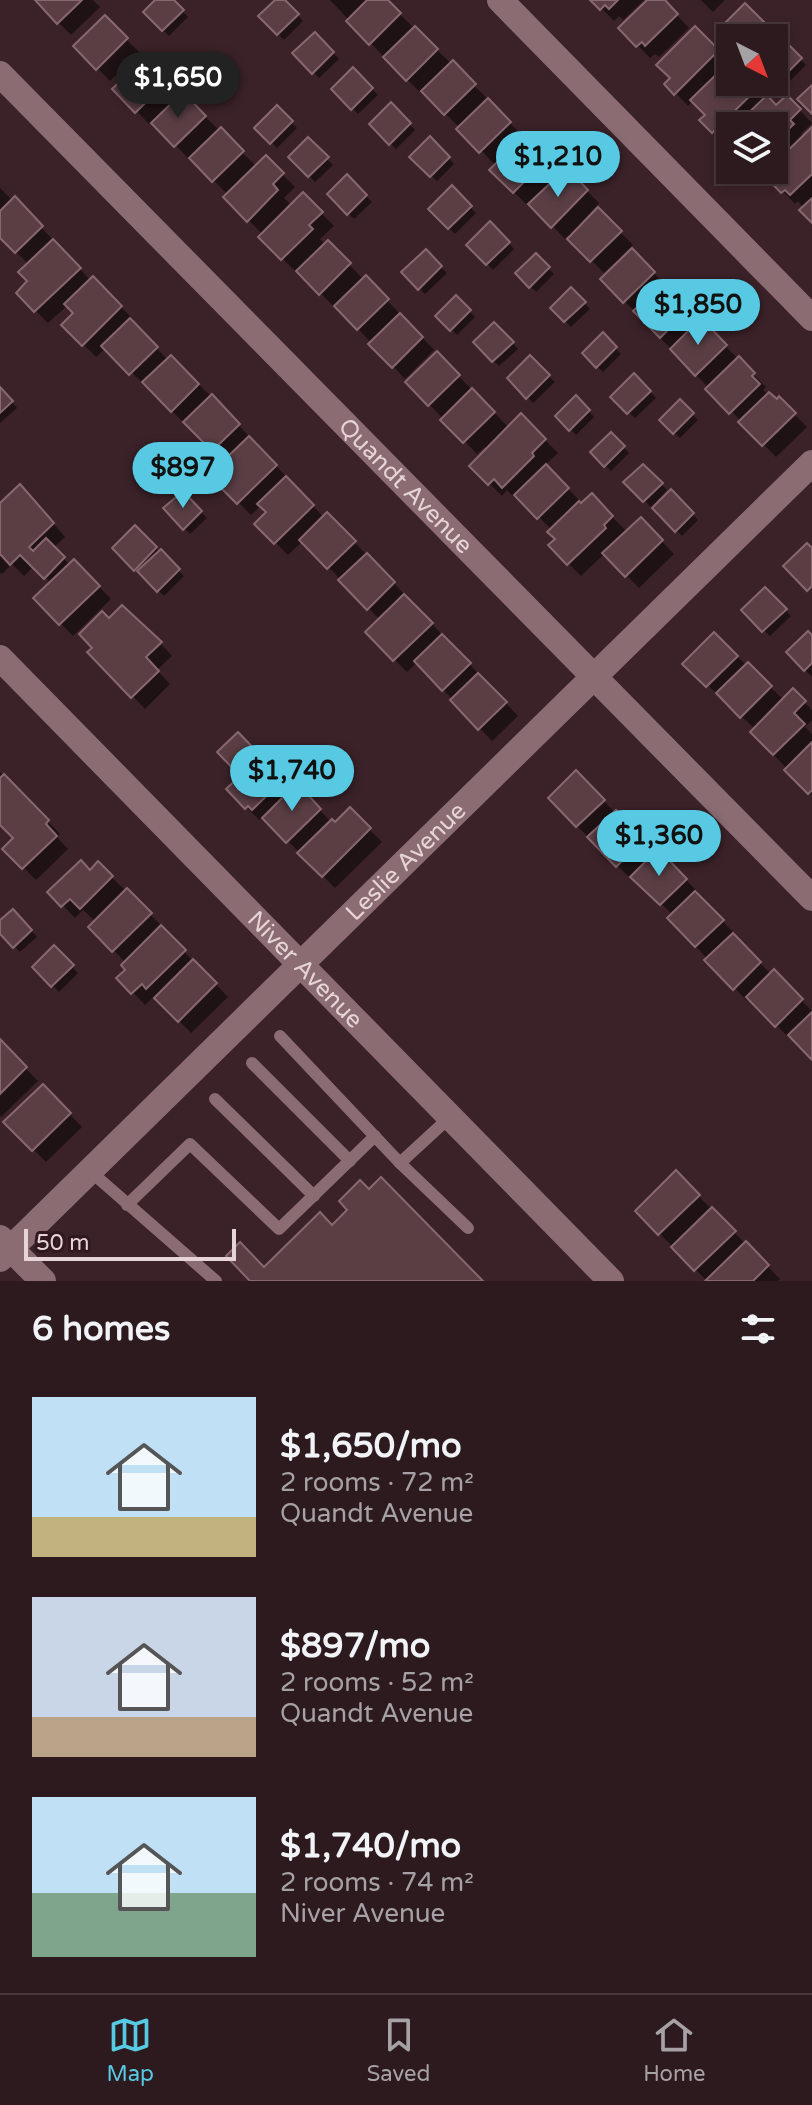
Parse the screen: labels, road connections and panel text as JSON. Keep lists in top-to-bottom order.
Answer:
{
  "streets": {
    "street": ["Quandt Avenue", "Leslie Avenue", "Niver Avenue"]
  },
  "crossings": [
    ["Quandt Avenue", "Leslie Avenue"],
    ["Leslie Avenue", "Niver Avenue"]
  ],
  "scale_bar": "50 m",
  "north": "bottom right",
  "page": {
    "price": [
      "$1,650",
      "$1,210",
      "$1,850",
      "$897",
      "$1,740",
      "$1,360"
    ],
    "scale": "50 m",
    "heading": "6 homes",
    "list": [
      {
        "name": "$1,650/mo",
        "note": "2 rooms · 72 m² · Quandt Avenue"
      },
      {
        "name": "$897/mo",
        "note": "2 rooms · 52 m² · Quandt Avenue"
      },
      {
        "name": "$1,740/mo",
        "note": "2 rooms · 74 m² · Niver Avenue"
      }
    ],
    "tabs": ["Map", "Saved", "Home"]
  }
}
